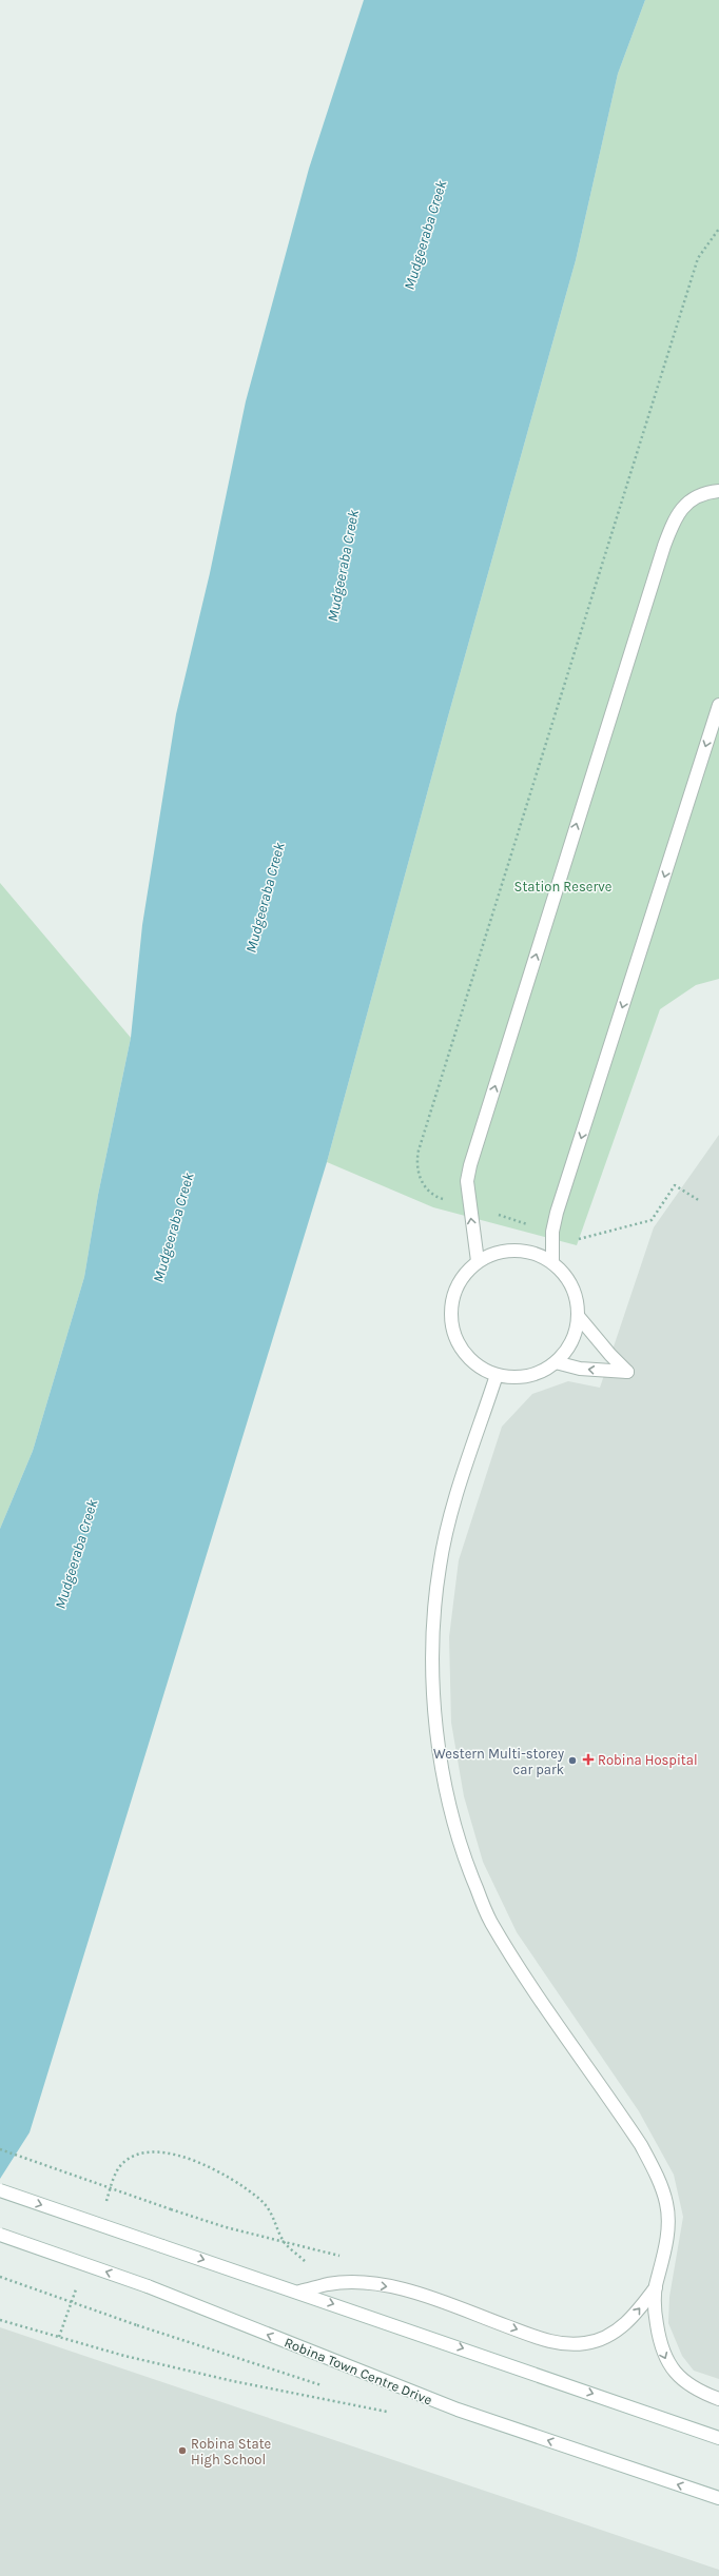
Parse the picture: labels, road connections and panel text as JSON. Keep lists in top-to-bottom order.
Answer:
{
  "streets": {
    "main road": ["Robina Town Centre Drive"]
  },
  "water": ["Mudgeeraba Creek"],
  "parks": ["Station Reserve"],
  "places": {
    "health": ["Robina Hospital"],
    "other": ["Western Multi-storey car park", "Robina State High School"]
  }
}
